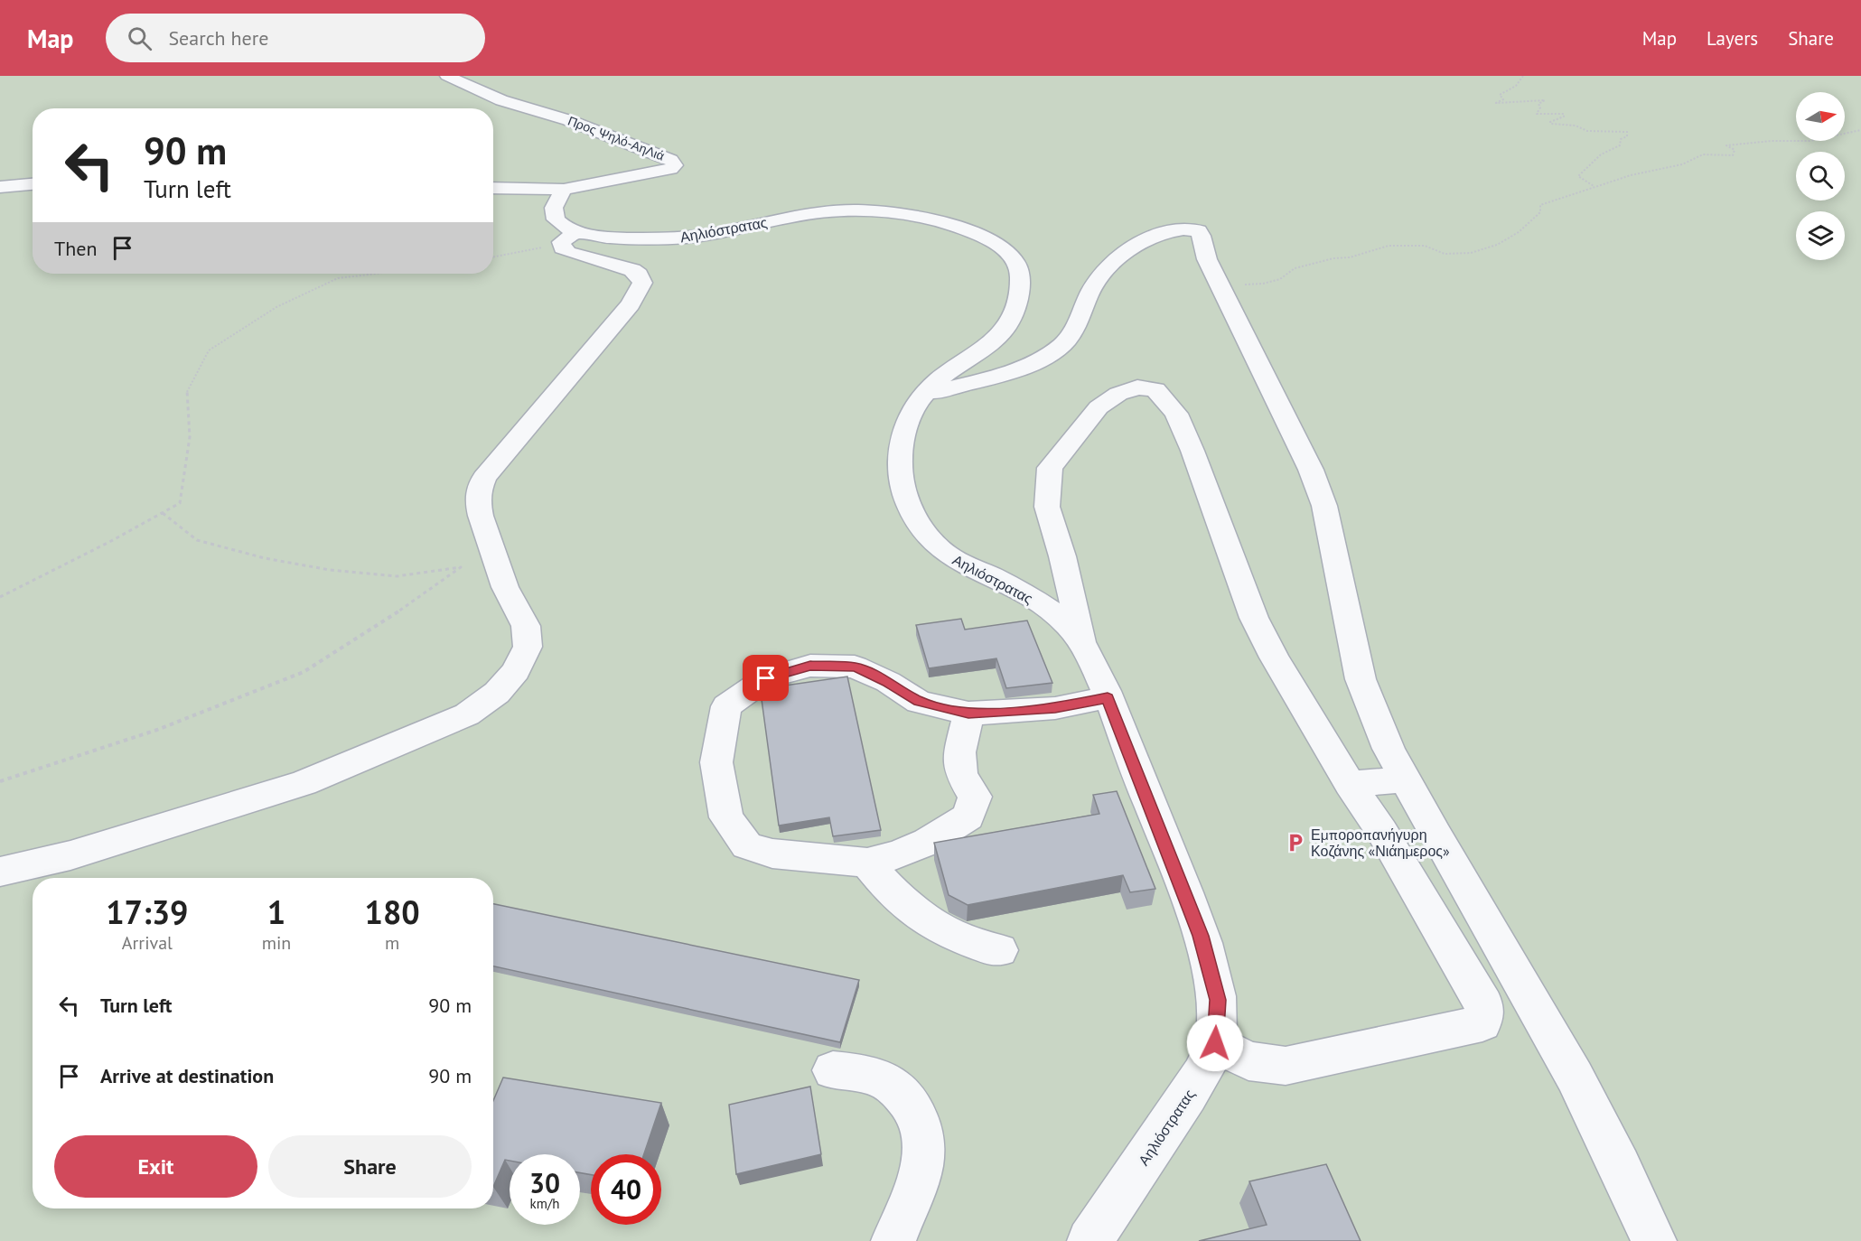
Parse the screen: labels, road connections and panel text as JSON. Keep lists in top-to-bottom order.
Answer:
{
  "streets": {
    "street": ["Προς Ψηλό-ΑηΛιά", "Αηλιόστρατας"]
  },
  "places": {
    "parking": ["Εμποροπανήγυρη Κοζάνης «Νιάημερος»"]
  },
  "north": "right",
  "page": {
    "header": "Map",
    "search": "Search here",
    "nav": ["Map", "Layers", "Share"],
    "turn": ["90 m", "Turn left"],
    "then": "Then",
    "eta": [
      "17:39",
      "Arrival",
      "1",
      "min",
      "180",
      "m"
    ],
    "list": [
      {
        "name": "Turn left",
        "value": "90 m"
      },
      {
        "name": "Arrive at destination",
        "value": "90 m"
      }
    ],
    "buttons": ["Exit", "Share"],
    "speed": "30 km/h",
    "limit": "40"
  }
}
